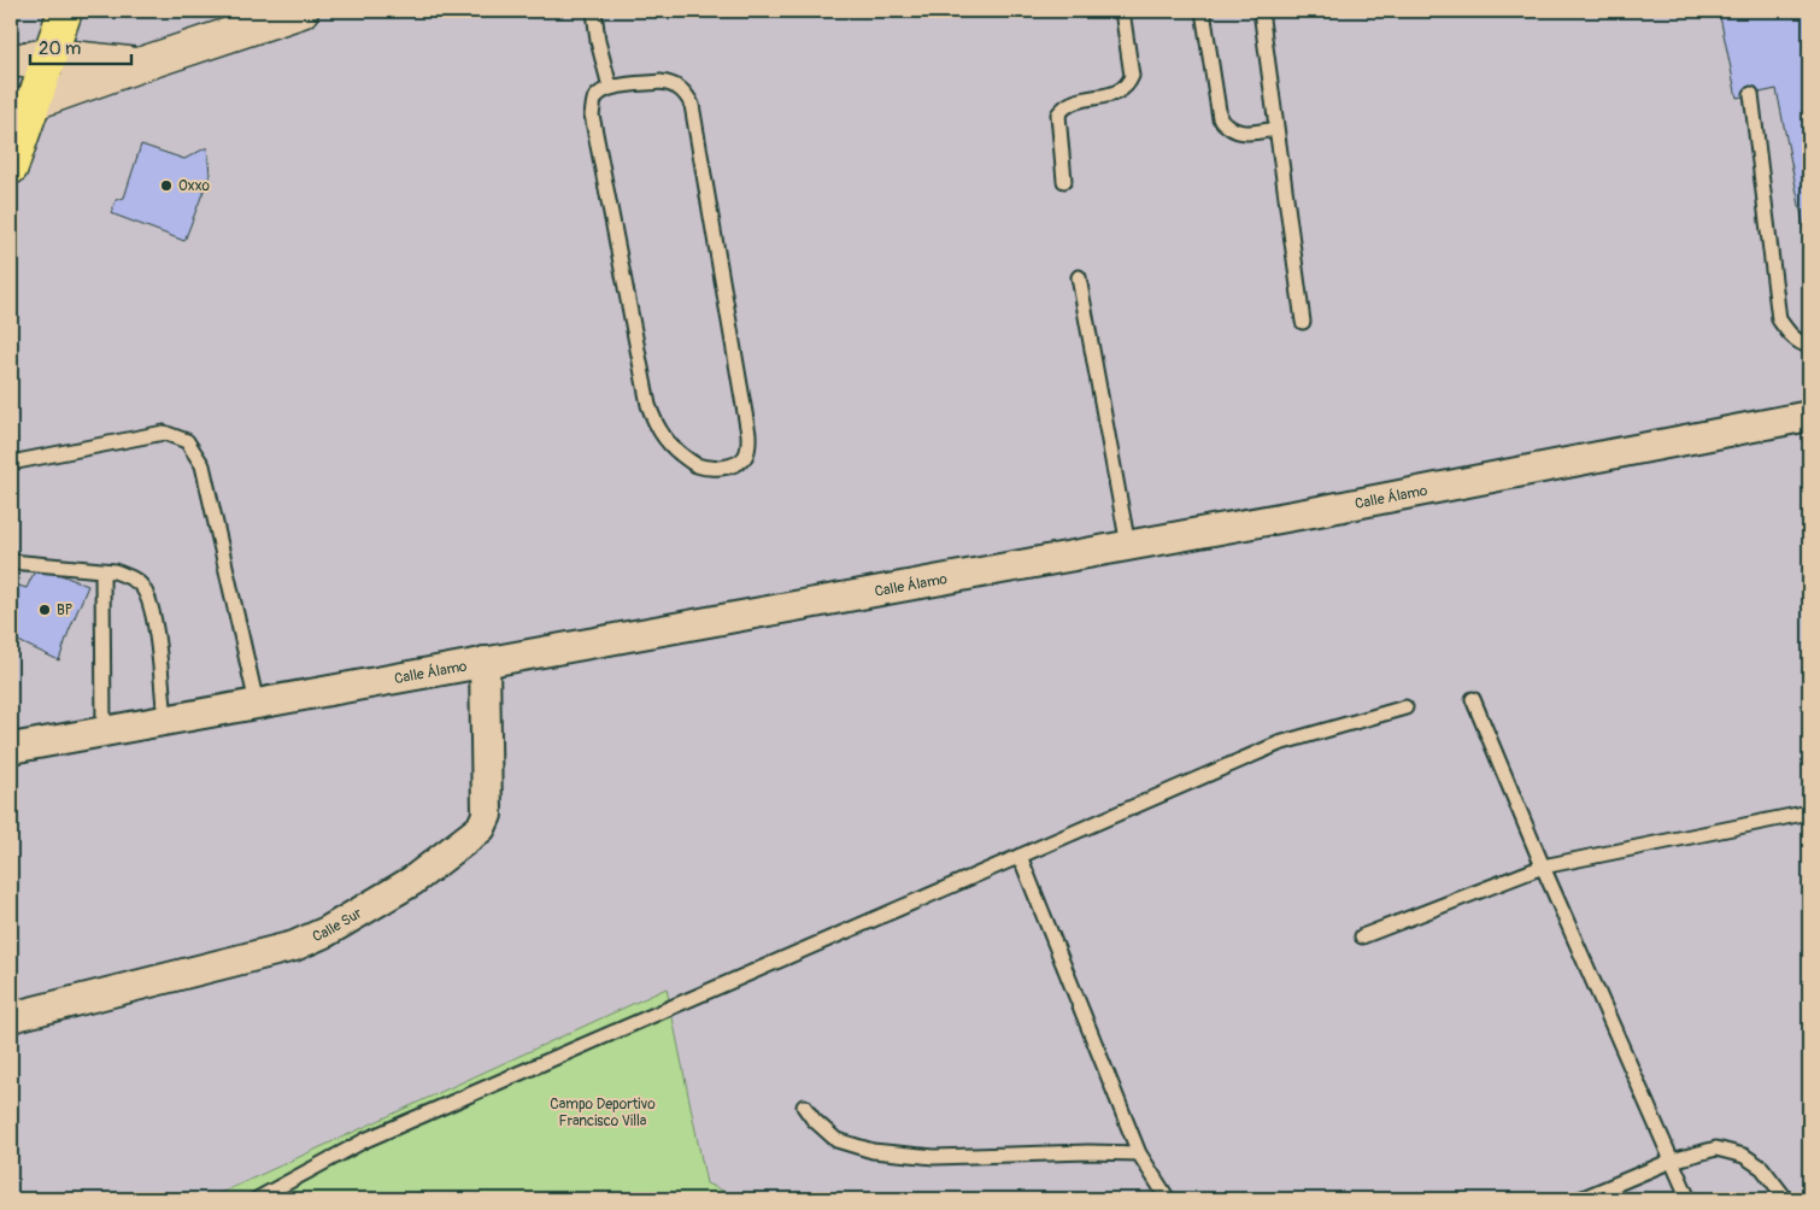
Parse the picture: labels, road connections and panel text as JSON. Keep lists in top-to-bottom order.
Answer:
{
  "streets": {
    "street": ["Calle Álamo", "Calle Sur"]
  },
  "crossings": [
    ["Calle Álamo", "Calle Sur"]
  ],
  "parks": ["Campo Deportivo Francisco Villa"],
  "places": ["Oxxo", "BP"],
  "scale_bar": "20 m"
}
